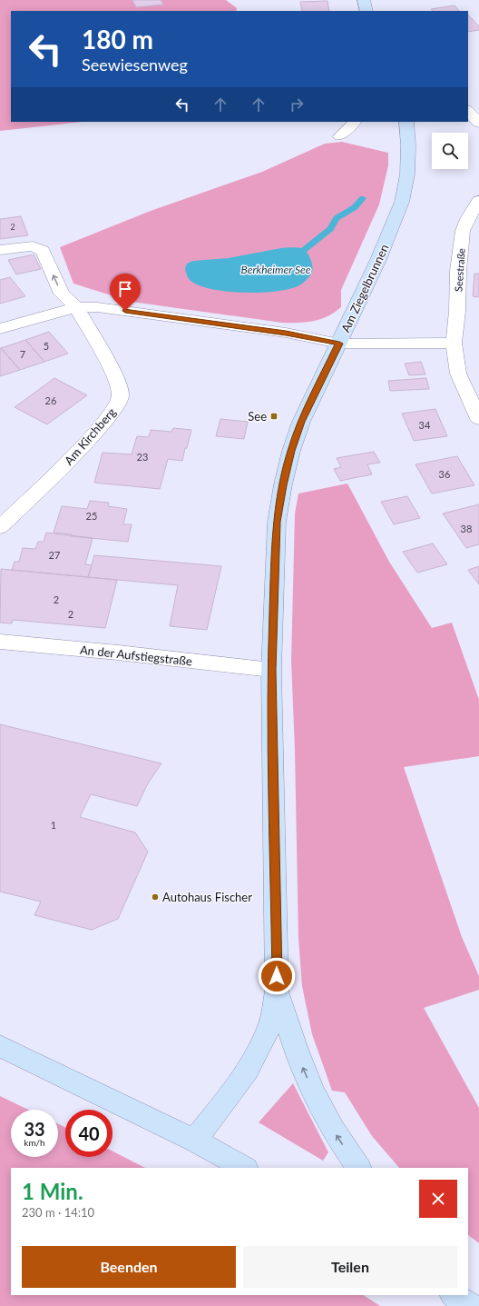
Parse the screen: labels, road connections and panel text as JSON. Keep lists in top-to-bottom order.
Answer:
{
  "streets": {
    "street": [
      "Seestraße",
      "Am Ziegelbrunnen",
      "Am Kirchberg",
      "An der Aufstiegstraße"
    ]
  },
  "crossings": [
    ["Am Ziegelbrunnen", "An der Aufstiegstraße"]
  ],
  "water": ["Berkheimer See"],
  "places": {
    "transit": ["See"],
    "other": ["Autohaus Fischer"]
  },
  "house_numbers": [
    "2",
    "5",
    "7",
    "26",
    "34",
    "23",
    "36",
    "25",
    "38",
    "27",
    "2",
    "2",
    "1"
  ],
  "page": {
    "turn": ["180 m", "Seewiesenweg"],
    "speed": "33 km/h",
    "limit": "40",
    "heading": ["1 Min.", "230 m · 14:10"],
    "buttons": ["Beenden", "Teilen"]
  }
}
